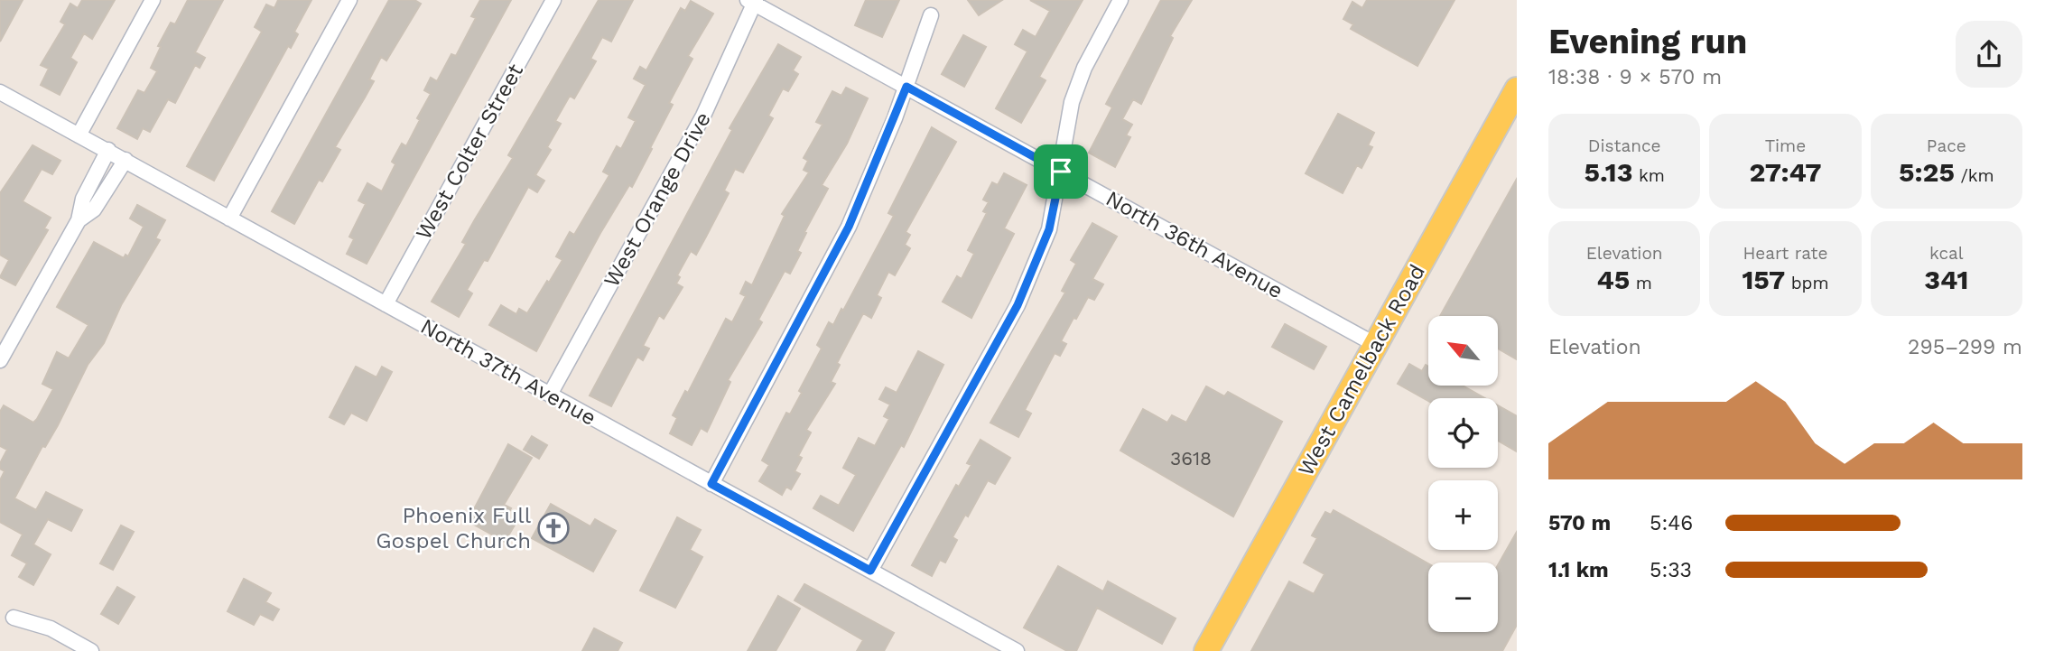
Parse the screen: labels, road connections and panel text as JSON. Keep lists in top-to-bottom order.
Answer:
{
  "streets": {
    "main road": ["West Camelback Road"],
    "street": [
      "West Colter Street",
      "West Orange Drive",
      "North 36th Avenue",
      "North 37th Avenue"
    ]
  },
  "crossings": [
    ["West Colter Street", "North 37th Avenue"],
    ["West Orange Drive", "North 36th Avenue"],
    ["West Orange Drive", "North 37th Avenue"],
    ["North 36th Avenue", "West Camelback Road"]
  ],
  "places": {
    "church": ["Phoenix Full Gospel Church"]
  },
  "house_numbers": ["3618"],
  "north": "top left",
  "page": {
    "heading": ["Evening run", "18:38 · 9 × 570 m"],
    "stats": [
      ["Distance", "5.13 km"],
      ["Time", "27:47"],
      ["Pace", "5:25 /km"],
      ["Elevation", "45 m"],
      ["Heart rate", "157 bpm"],
      ["kcal", "341"]
    ],
    "map_buttons": ["+", "−"],
    "chart": ["Elevation", "295–299 m"],
    "list": [
      {
        "name": "570 m",
        "note": "5:46"
      },
      {
        "name": "1.1 km",
        "note": "5:33"
      }
    ]
  }
}
